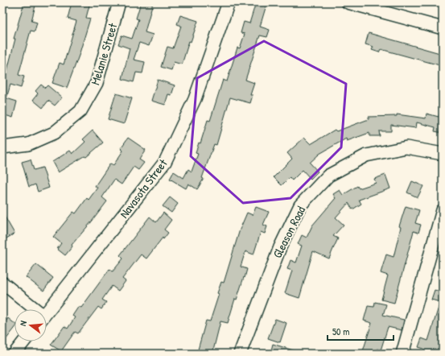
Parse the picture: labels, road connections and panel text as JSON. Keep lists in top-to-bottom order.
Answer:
{
  "streets": {
    "street": ["Melanie Street", "Navasota Street", "Gleason Road"]
  },
  "scale_bar": "50 m",
  "north": "left"
}
